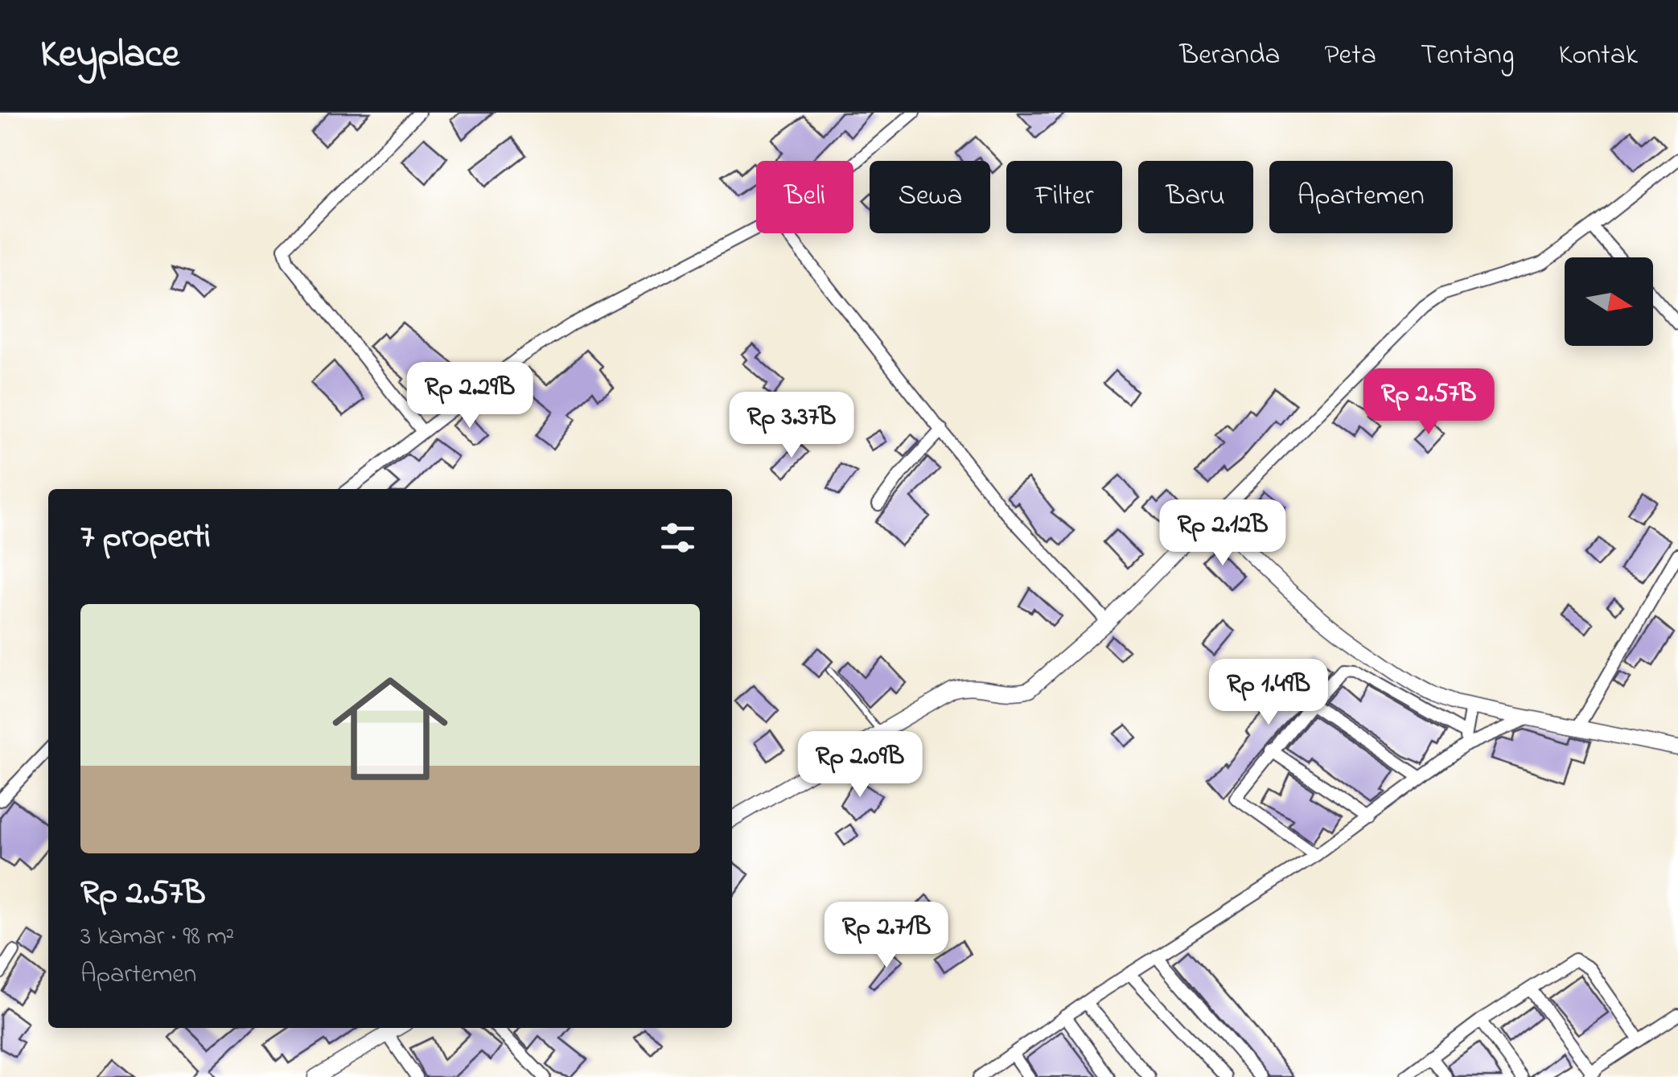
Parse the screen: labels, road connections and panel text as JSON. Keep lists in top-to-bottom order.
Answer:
{
  "north": "right",
  "page": {
    "header": "Keyplace",
    "nav": [
      "Beranda",
      "Peta",
      "Tentang",
      "Kontak"
    ],
    "chip": [
      "Beli",
      "Sewa",
      "Filter",
      "Baru",
      "Apartemen"
    ],
    "price": [
      "Rp 2.29B",
      "Rp 2.57B",
      "Rp 3.37B",
      "Rp 2.12B",
      "Rp 1.49B",
      "Rp 2.09B",
      "Rp 2.71B"
    ],
    "heading": "7 properti",
    "list": [
      {
        "name": "Rp 2.57B",
        "note": "3 kamar · 98 m² · Apartemen"
      }
    ]
  }
}
